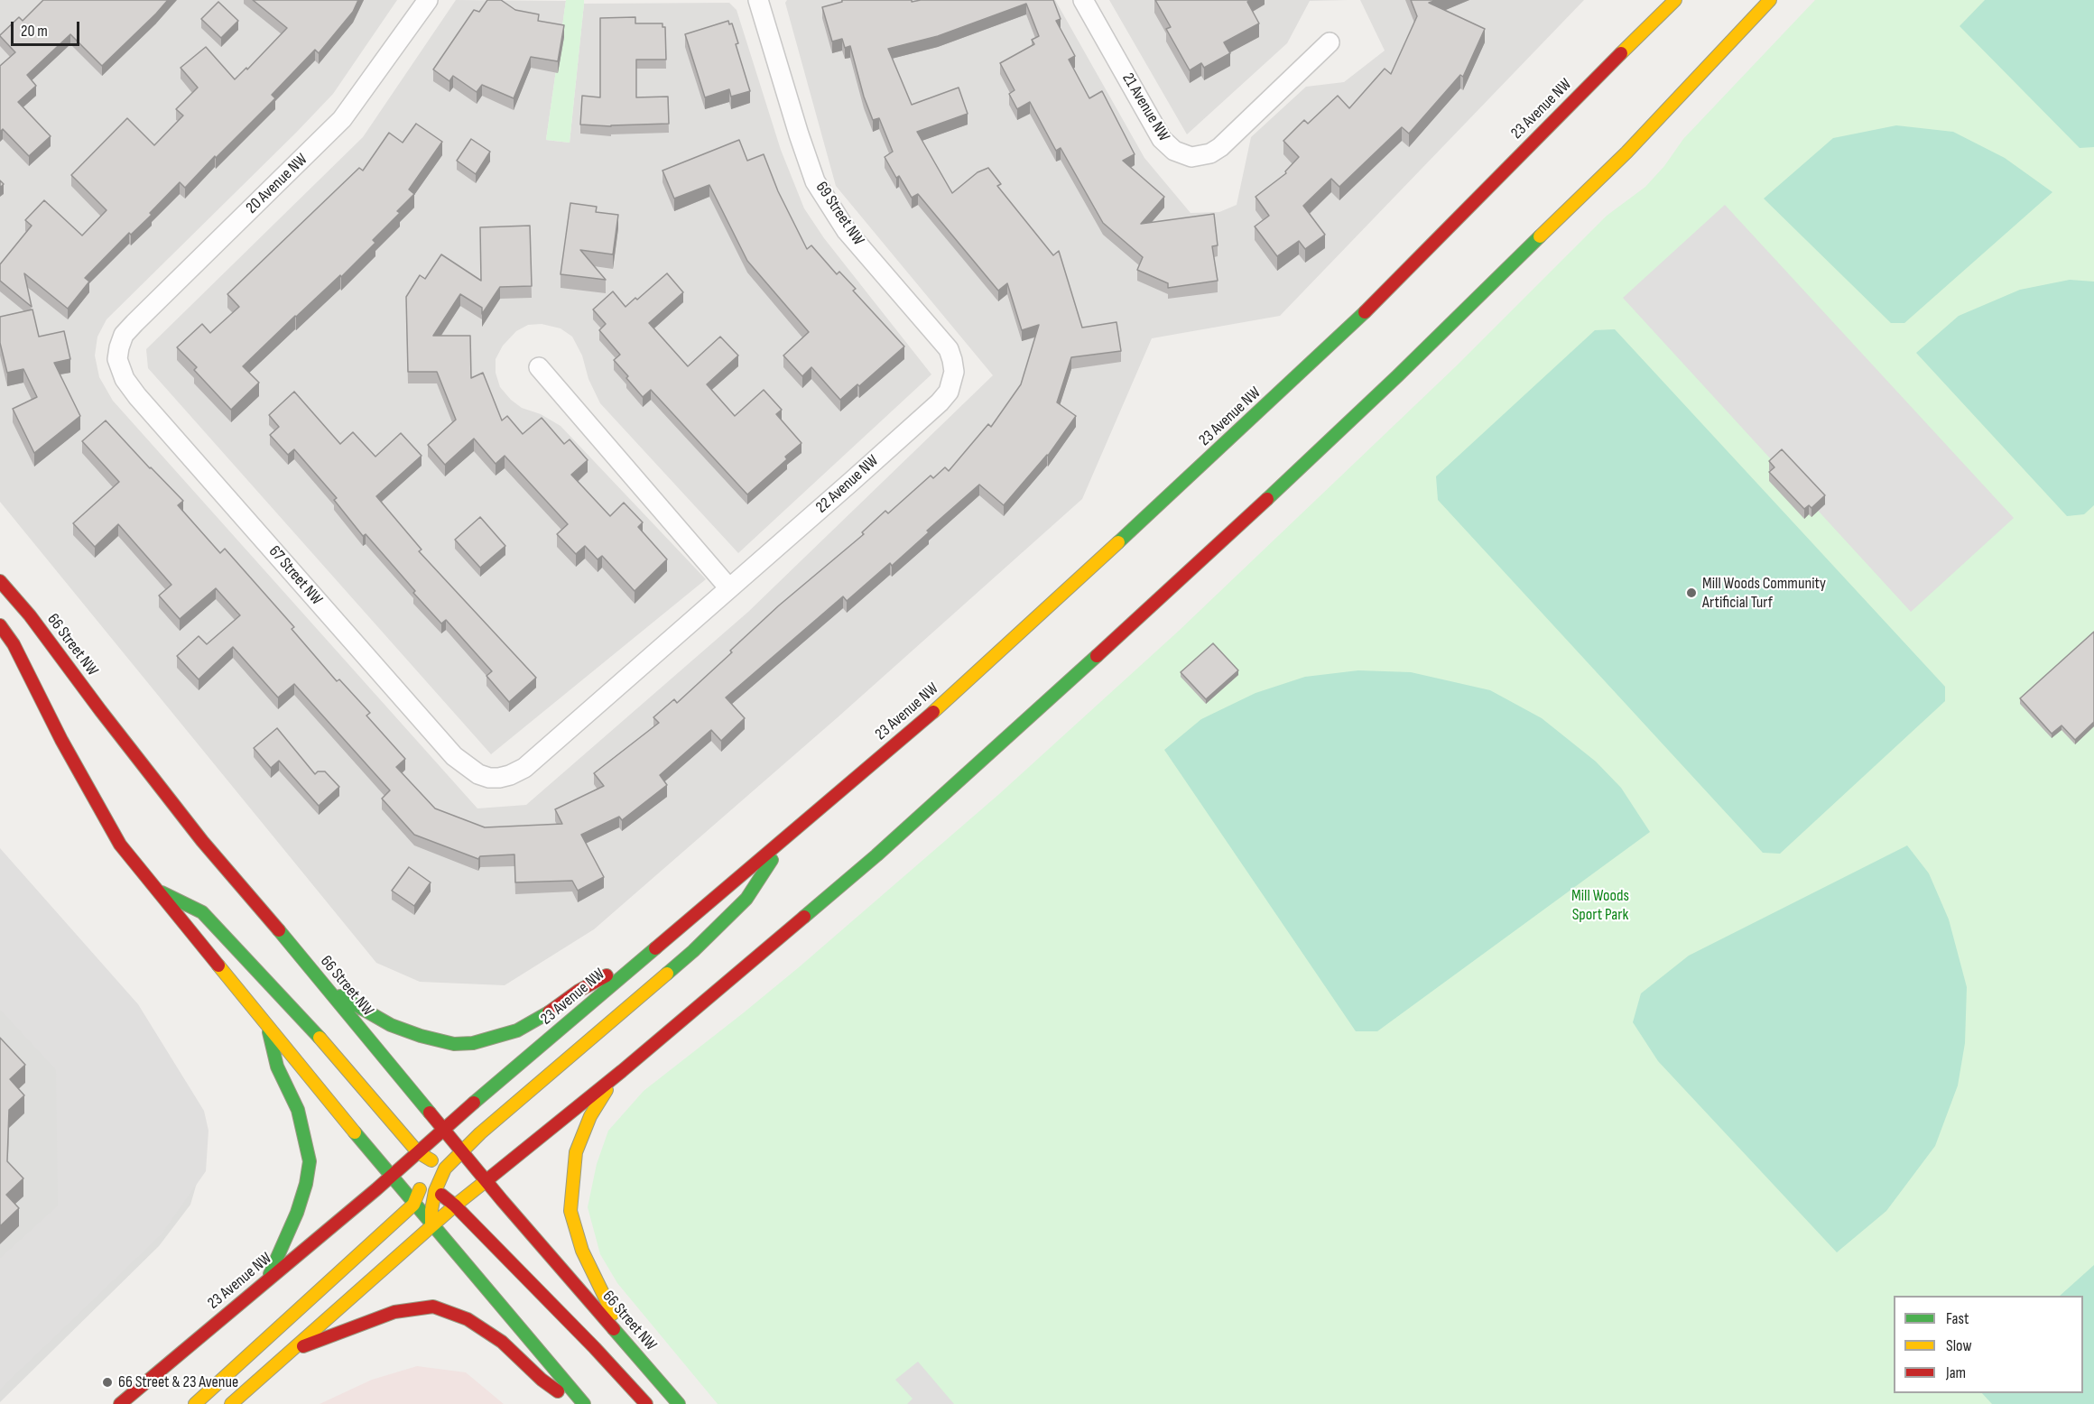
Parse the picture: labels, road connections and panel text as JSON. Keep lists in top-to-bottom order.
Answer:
{
  "streets": {
    "main road": ["23 Avenue NW", "66 Street NW"],
    "street": [
      "21 Avenue NW",
      "20 Avenue NW",
      "69 Street NW",
      "22 Avenue NW",
      "67 Street NW"
    ]
  },
  "crossings": [
    ["23 Avenue NW", "66 Street NW"],
    ["20 Avenue NW", "67 Street NW"],
    ["69 Street NW", "22 Avenue NW"],
    ["22 Avenue NW", "67 Street NW"]
  ],
  "parks": ["Mill Woods Sport Park"],
  "places": ["Mill Woods Community Artificial Turf", "66 Street & 23 Avenue"],
  "legend": ["Fast", "Slow", "Jam"],
  "scale_bar": "20 m"
}
